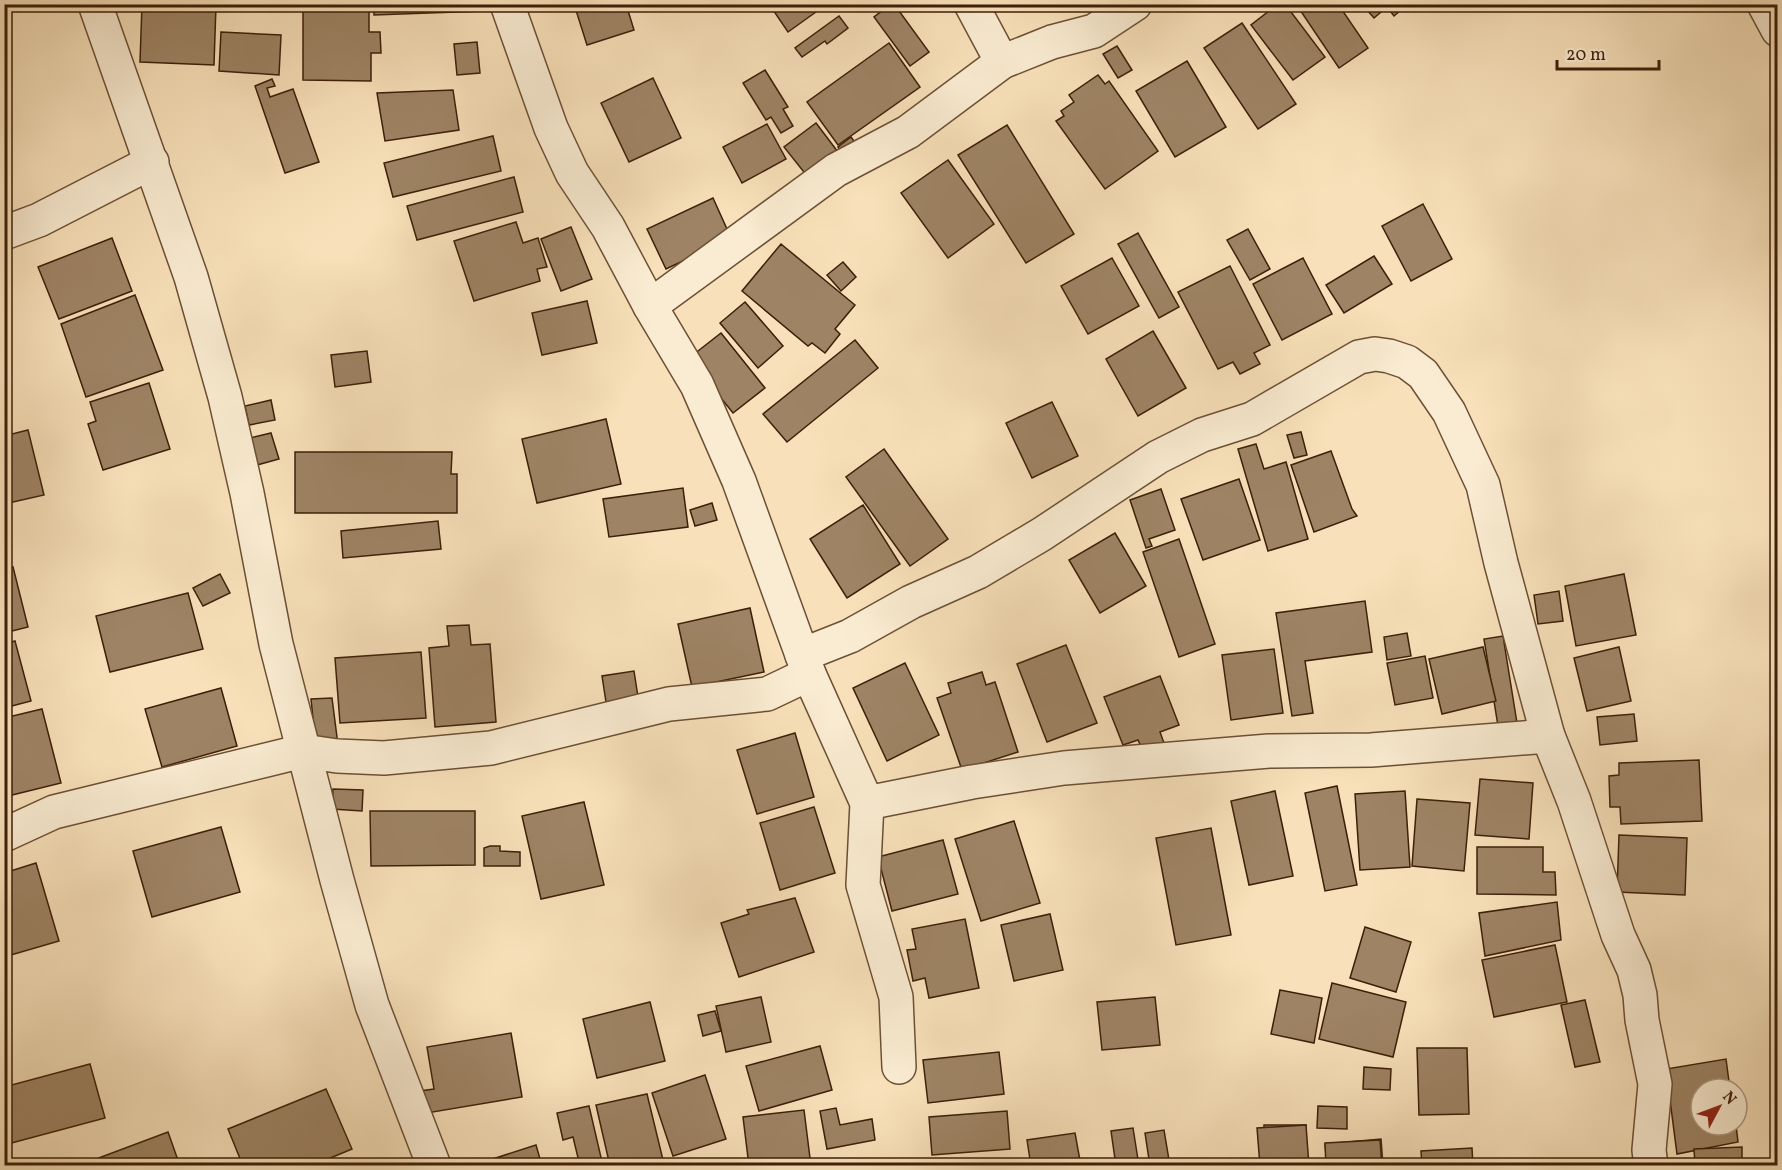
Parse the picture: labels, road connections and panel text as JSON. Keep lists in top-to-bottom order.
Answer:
{
  "scale_bar": "20 m",
  "north": "top right"
}
